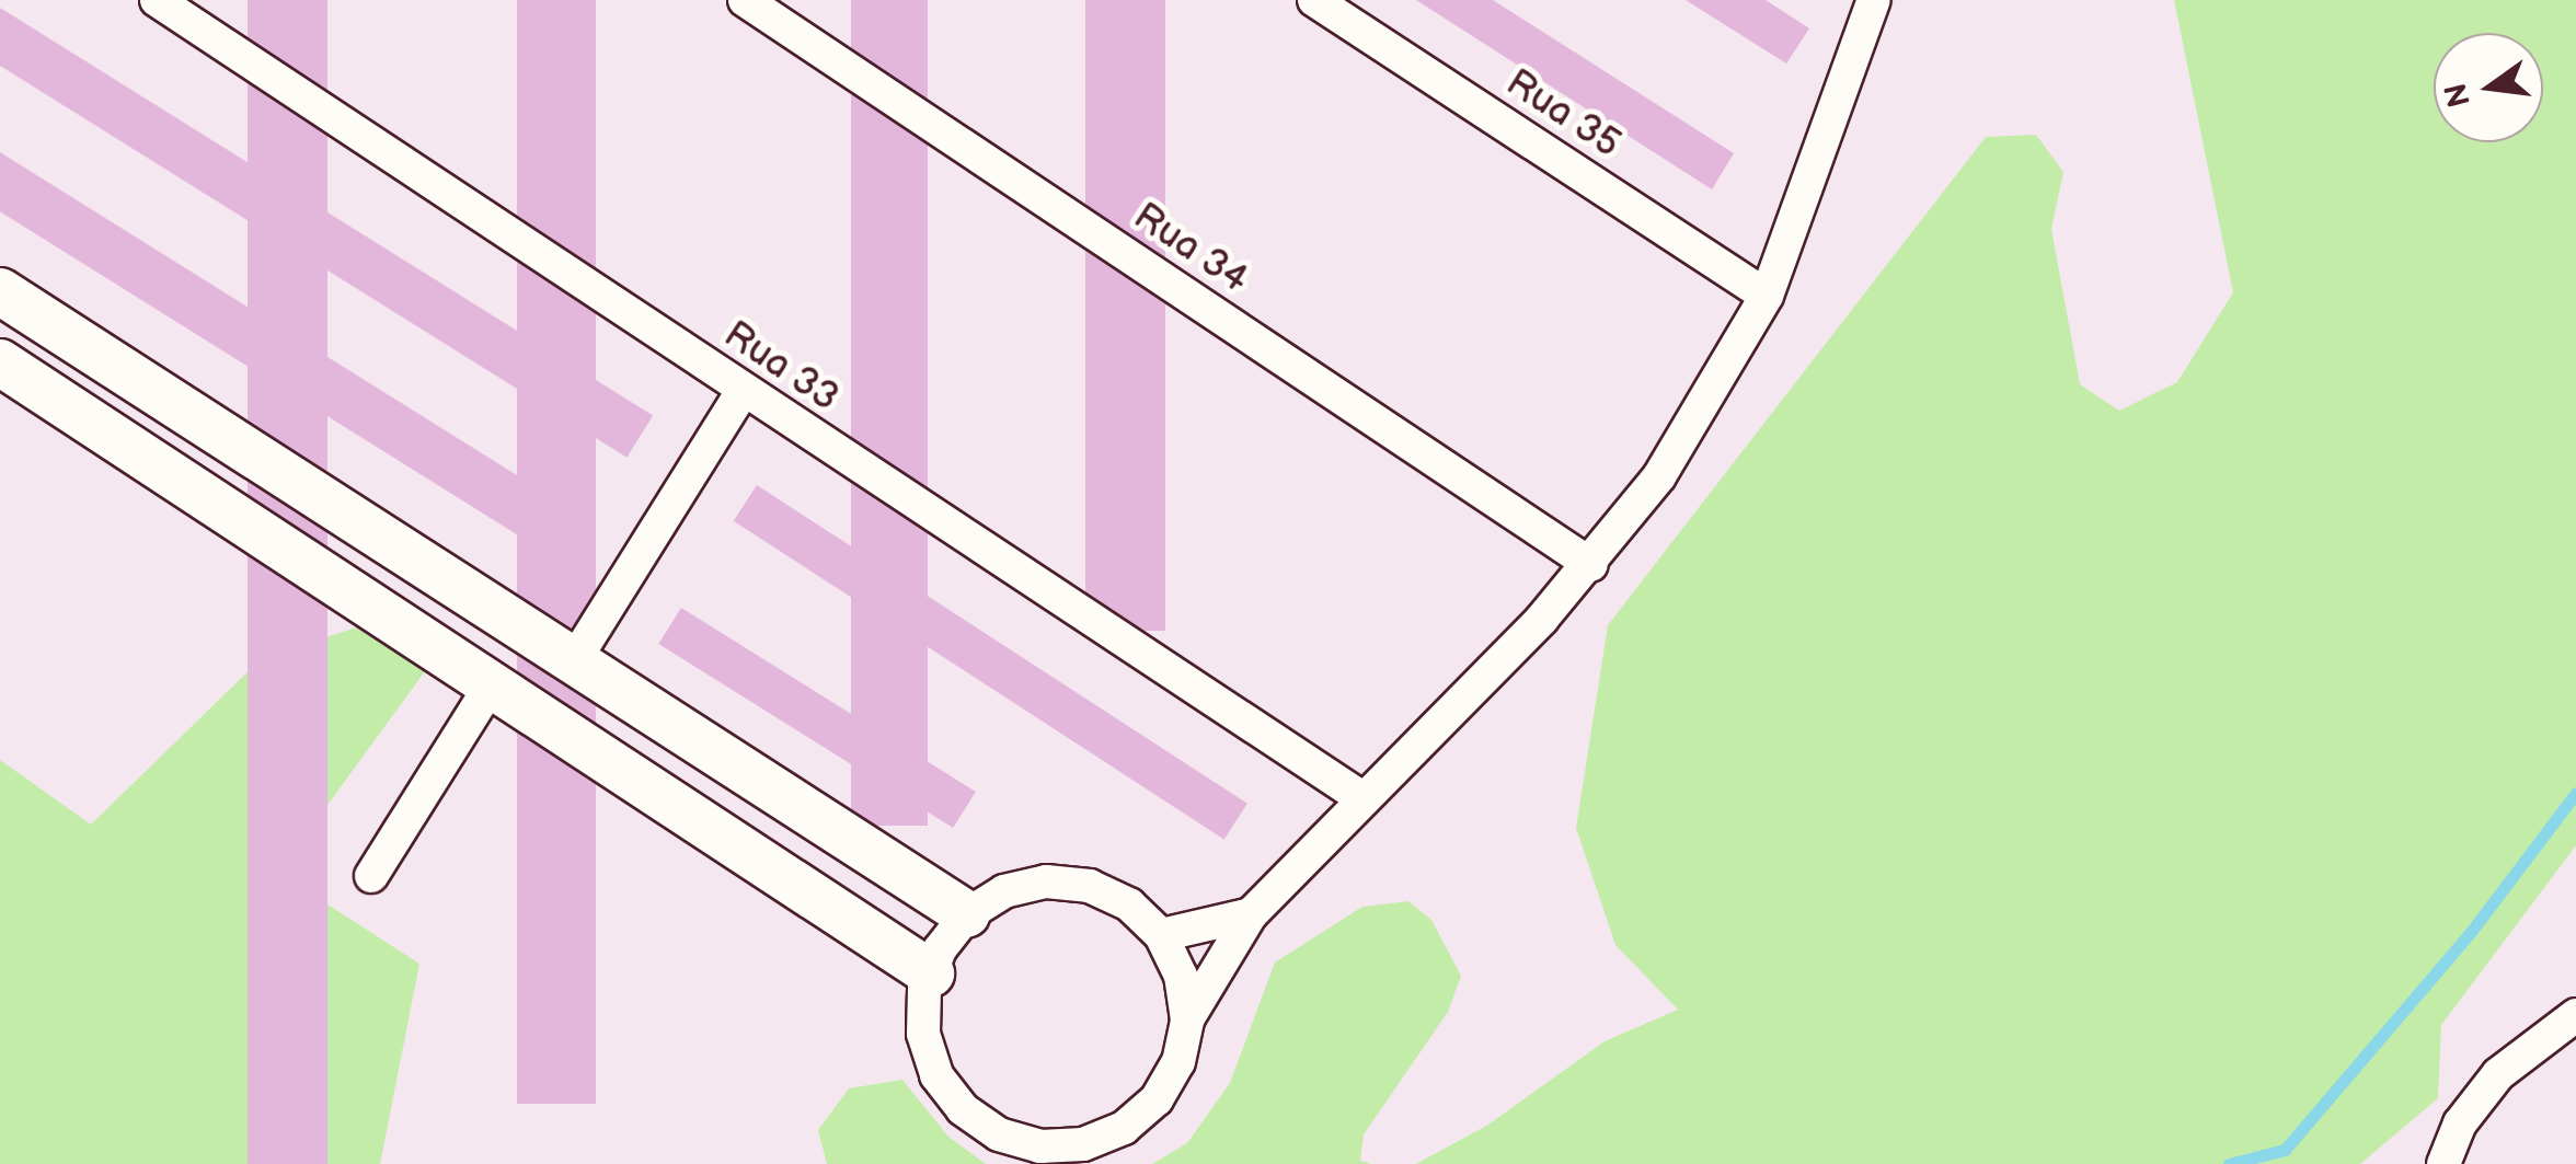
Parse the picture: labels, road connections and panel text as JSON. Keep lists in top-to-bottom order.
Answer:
{
  "streets": {
    "street": ["Rua 35", "Rua 34", "Rua 33"]
  },
  "north": "left"
}
